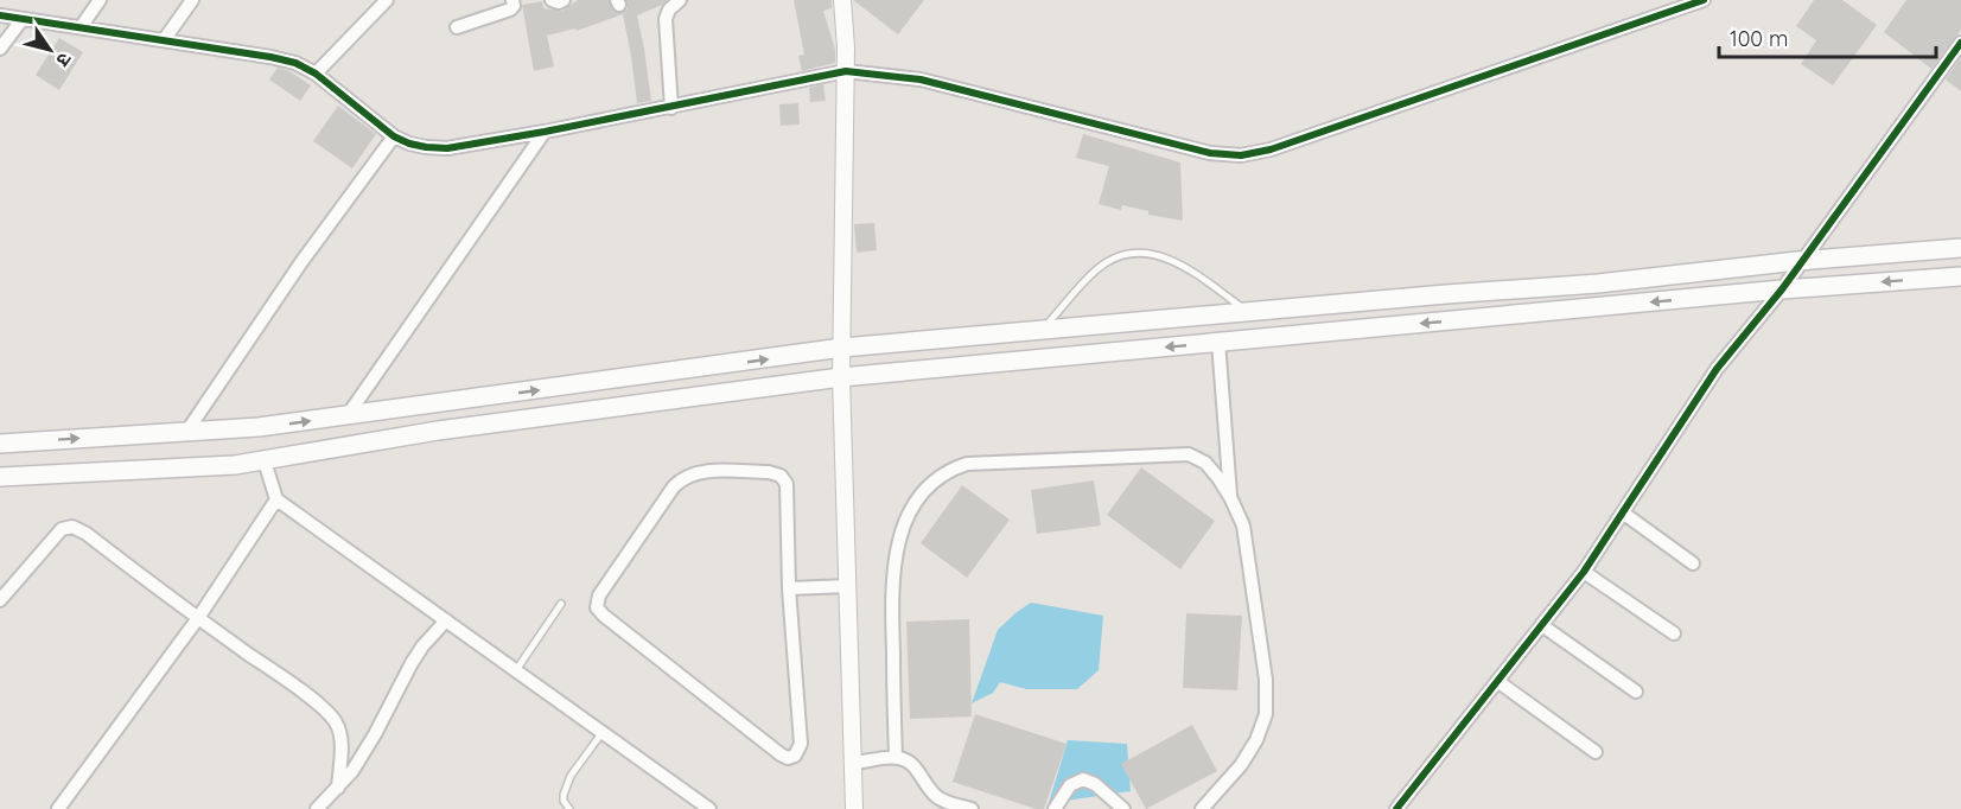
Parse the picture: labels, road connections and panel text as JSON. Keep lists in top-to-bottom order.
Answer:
{
  "scale_bar": "100 m",
  "north": "bottom right"
}
